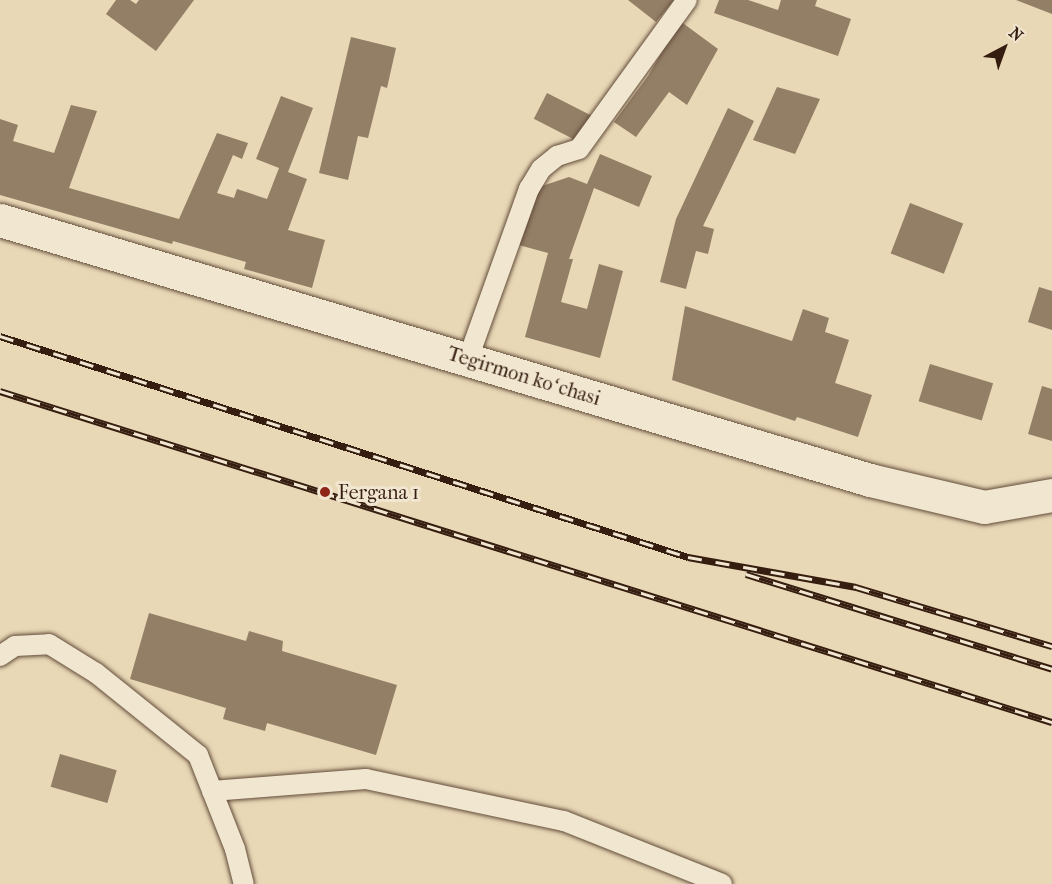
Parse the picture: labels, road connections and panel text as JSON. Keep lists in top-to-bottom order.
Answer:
{
  "streets": {
    "street": ["Tegirmon koʻchasi"]
  },
  "places": ["Fergana 1"],
  "north": "top right"
}
